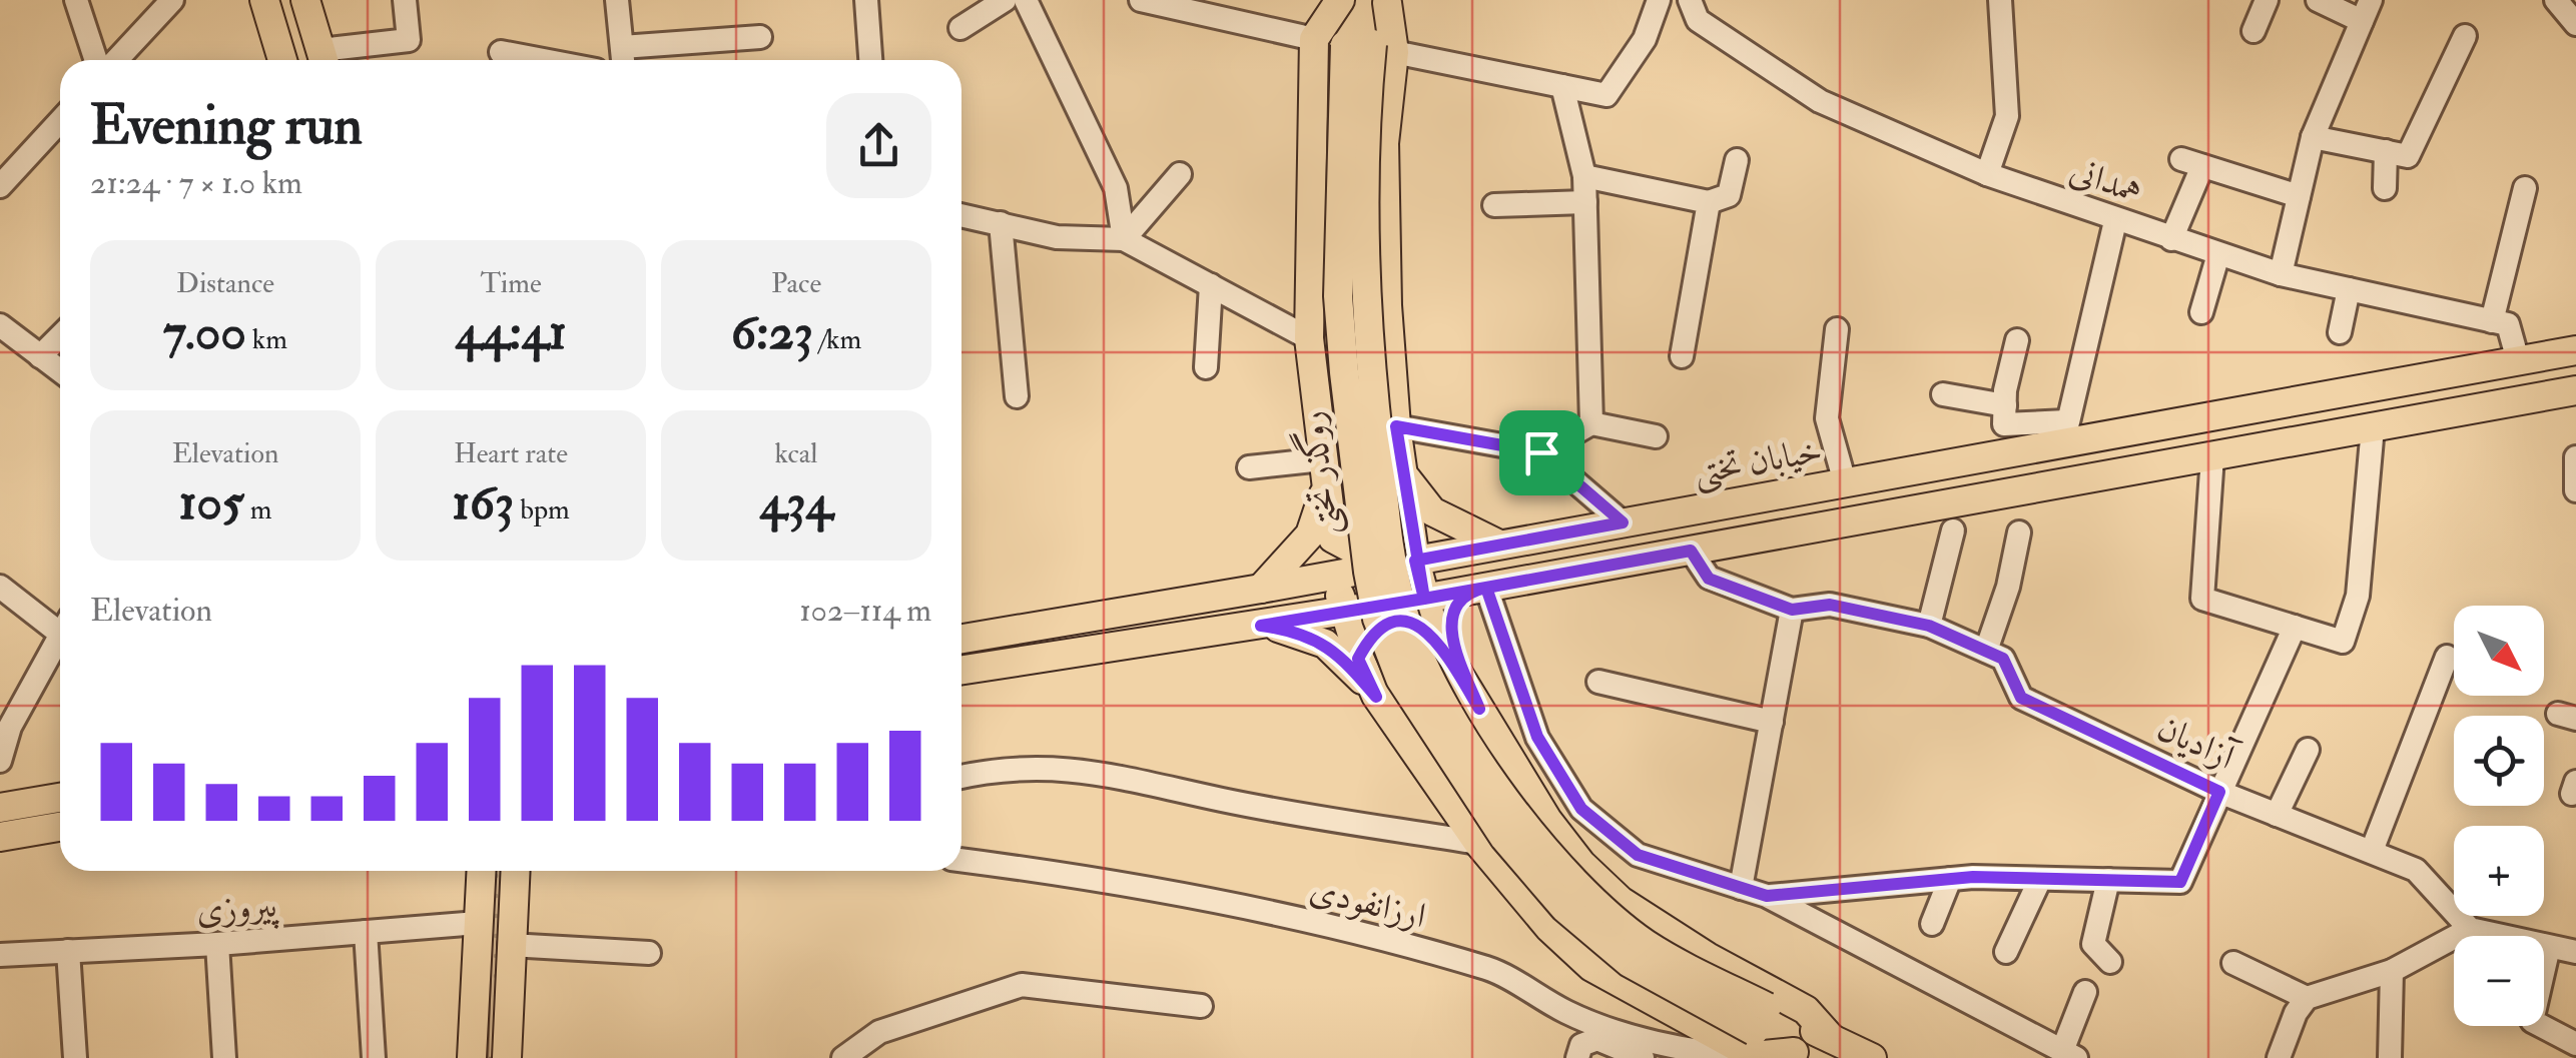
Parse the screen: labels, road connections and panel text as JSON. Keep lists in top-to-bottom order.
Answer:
{
  "streets": {
    "main road": ["خیابان تختی", "روگذر تختی"],
    "street": [
      "همدانی",
      "آزادیان",
      "ارزانفودی",
      "پیروزی"
    ]
  },
  "crossings": [
    ["روگذر تختی", "ارزانفودی"]
  ],
  "north": "bottom right",
  "page": {
    "heading": ["Evening run", "21:24 · 7 × 1.0 km"],
    "stats": [
      ["Distance", "7.00 km"],
      ["Time", "44:41"],
      ["Pace", "6:23 /km"],
      ["Elevation", "105 m"],
      ["Heart rate", "163 bpm"],
      ["kcal", "434"]
    ],
    "chart": ["Elevation", "102–114 m"],
    "map_buttons": ["+", "−"]
  }
}
